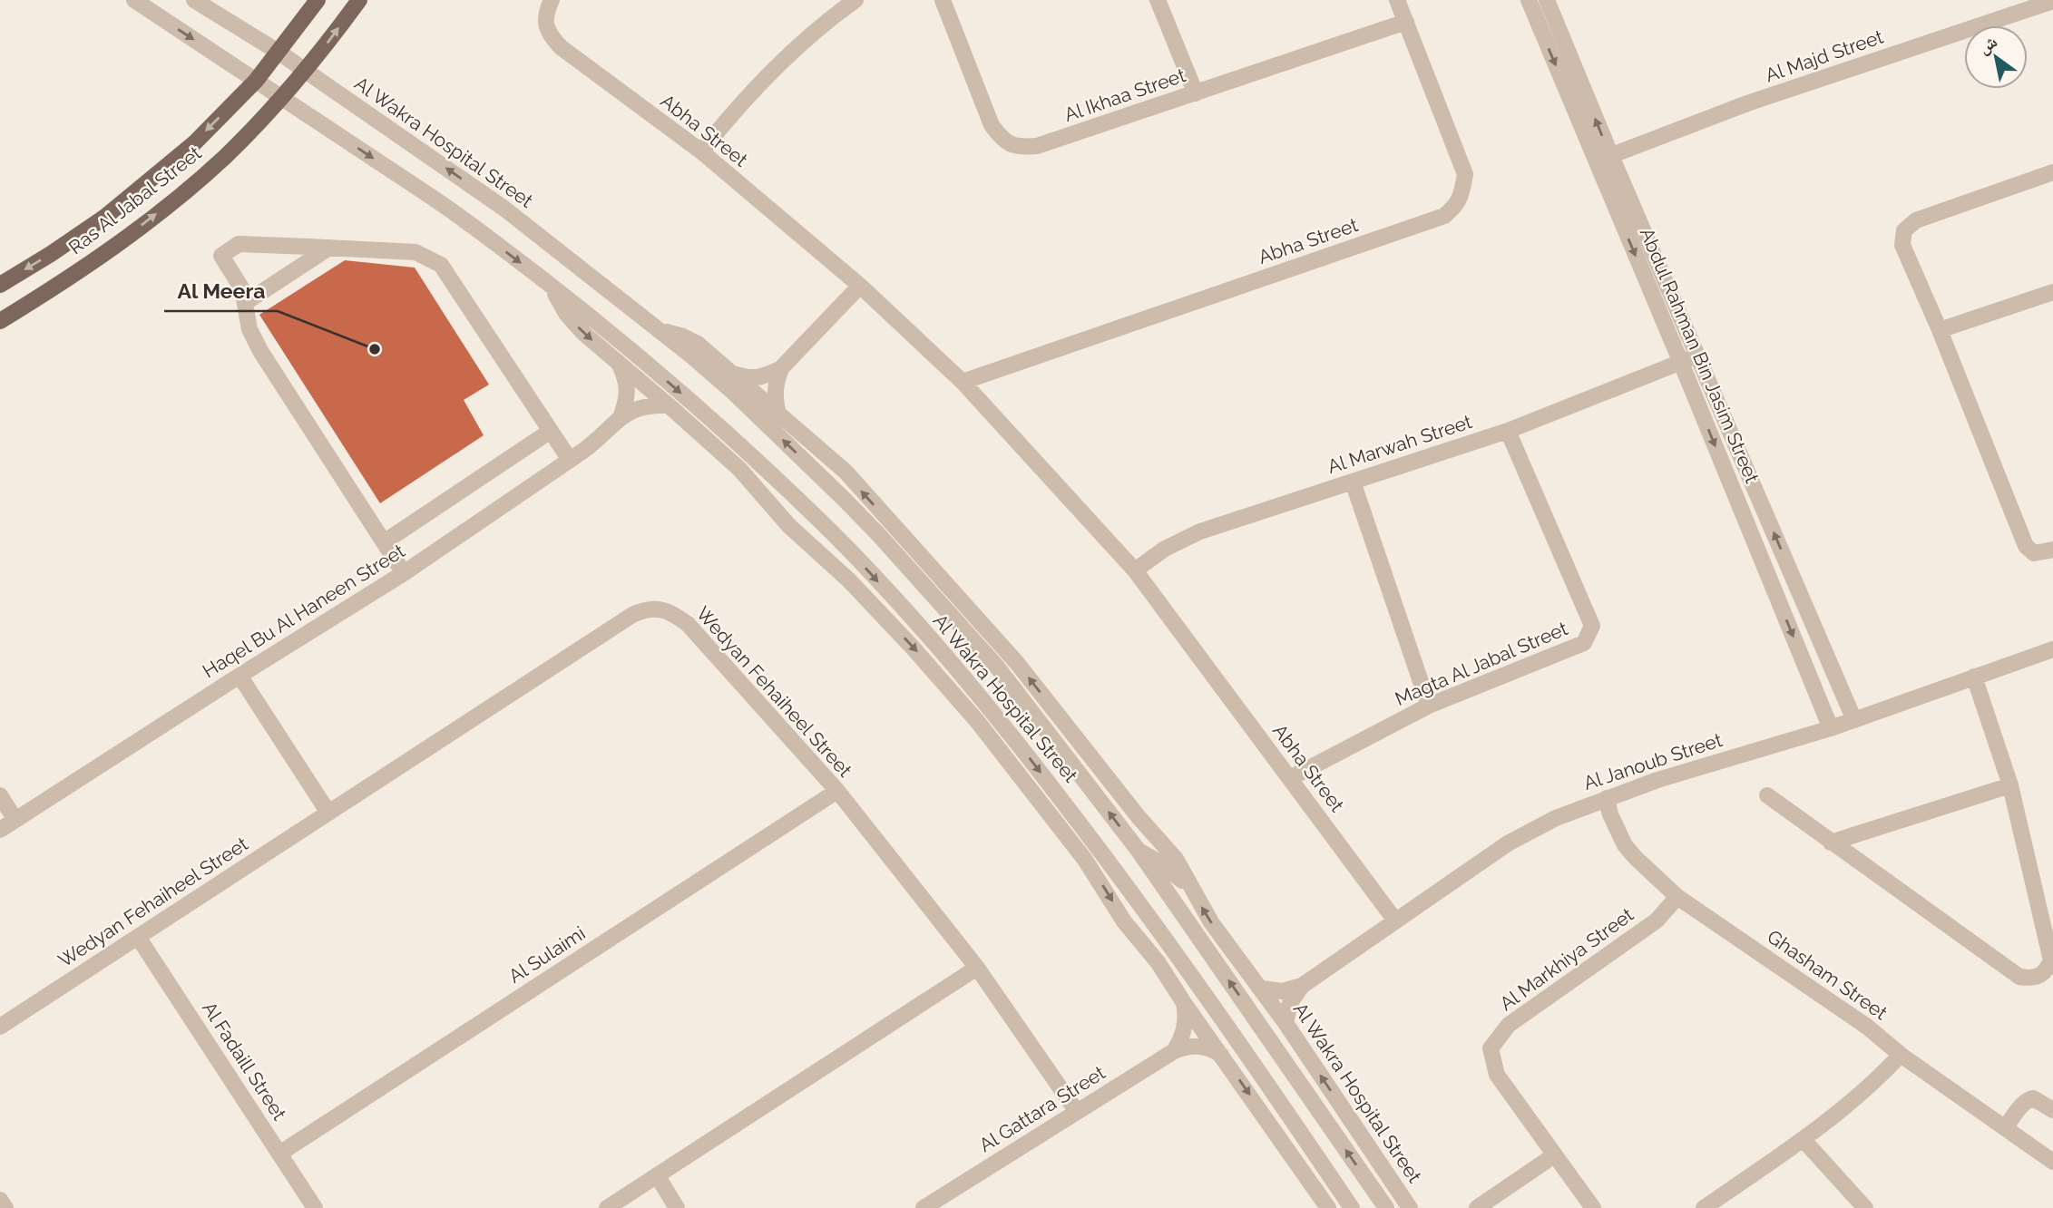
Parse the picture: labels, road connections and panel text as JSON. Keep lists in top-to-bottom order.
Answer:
{
  "streets": {
    "main road": ["Ras Al Jabal Street"],
    "street": [
      "Al Majd Street",
      "Al Ikhaa Street",
      "Abha Street",
      "Al Wakra Hospital Street",
      "Abdul Rahman Bin Jasim Street",
      "Al Marwah Street",
      "Haqel Bu Al Haneen Street",
      "Magta Al Jabal Street",
      "Wedyan Fehaiheel Street",
      "Al Janoub Street",
      "Al Sulaimi",
      "Al Markhiya Street",
      "Ghasham Street",
      "Al Fadaill Street",
      "Al Gattara Street"
    ]
  },
  "crossings": [
    ["Al Majd Street", "Abdul Rahman Bin Jasim Street"],
    ["Al Ikhaa Street", "Abha Street"],
    ["Abha Street", "Al Marwah Street"],
    ["Abha Street", "Magta Al Jabal Street"],
    ["Abha Street", "Al Janoub Street"],
    ["Al Wakra Hospital Street", "Ras Al Jabal Street"],
    ["Al Wakra Hospital Street", "Haqel Bu Al Haneen Street"],
    ["Al Wakra Hospital Street", "Al Janoub Street"],
    ["Al Wakra Hospital Street", "Al Gattara Street"],
    ["Abdul Rahman Bin Jasim Street", "Al Marwah Street"],
    ["Abdul Rahman Bin Jasim Street", "Al Janoub Street"],
    ["Al Marwah Street", "Magta Al Jabal Street"],
    ["Wedyan Fehaiheel Street", "Al Sulaimi"],
    ["Wedyan Fehaiheel Street", "Al Fadaill Street"],
    ["Wedyan Fehaiheel Street", "Al Gattara Street"],
    ["Al Janoub Street", "Ghasham Street"],
    ["Al Sulaimi", "Al Fadaill Street"],
    ["Al Markhiya Street", "Ghasham Street"]
  ],
  "places": ["Al Meera"],
  "north": "top left"
}
